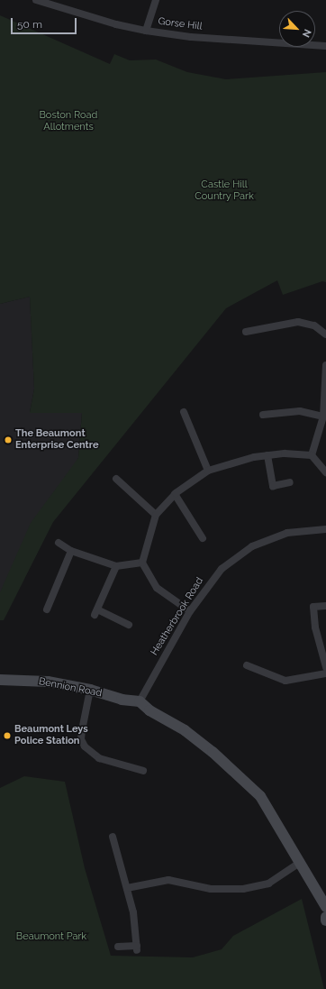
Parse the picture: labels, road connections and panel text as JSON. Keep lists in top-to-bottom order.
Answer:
{
  "streets": {
    "street": ["Gorse Hill", "Heatherbrook Road", "Bennion Road"]
  },
  "crossings": [
    ["Heatherbrook Road", "Bennion Road"]
  ],
  "parks": ["Boston Road Allotments", "Castle Hill Country Park", "Beaumont Park"],
  "places": ["The Beaumont Enterprise Centre", "Beaumont Leys Police Station"],
  "scale_bar": "50 m",
  "north": "bottom right"
}
